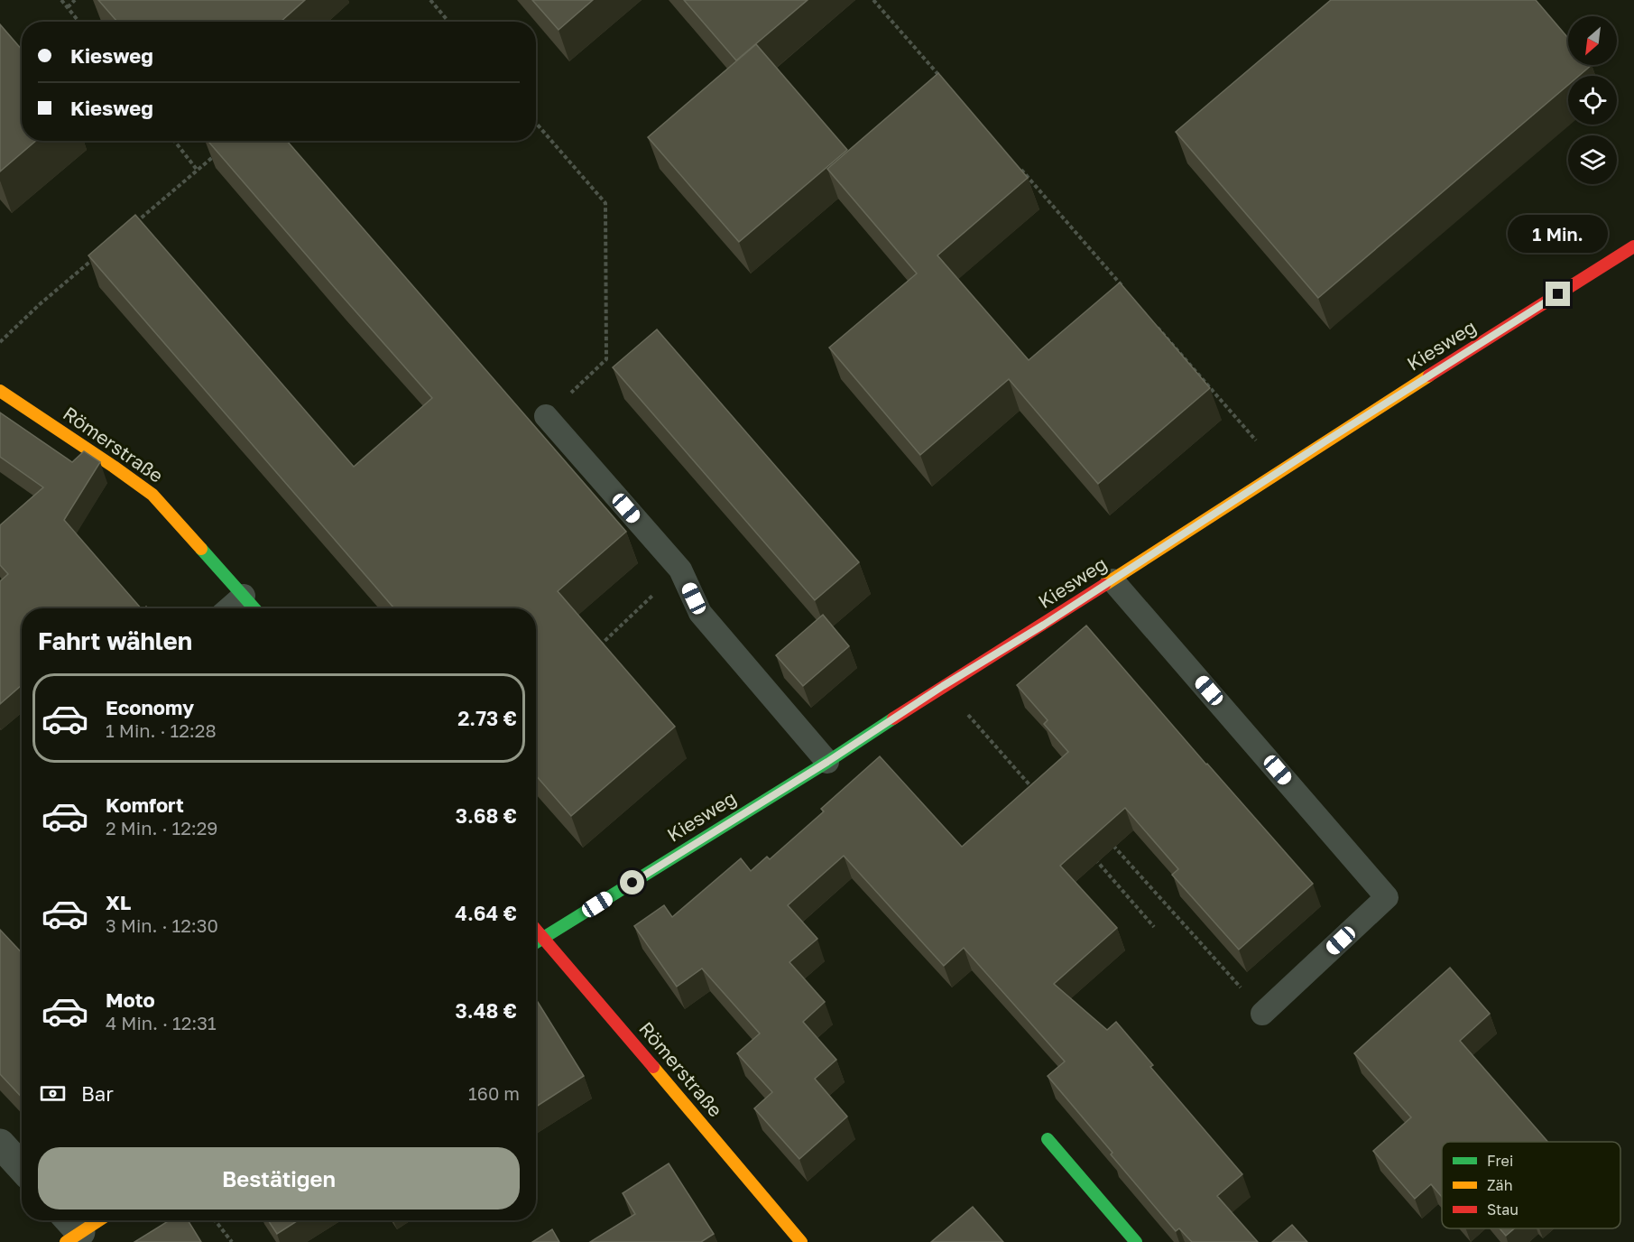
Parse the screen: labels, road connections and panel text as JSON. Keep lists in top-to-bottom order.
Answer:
{
  "streets": {
    "street": ["Kiesweg", "Römerstraße"]
  },
  "crossings": [
    ["Kiesweg", "Römerstraße"]
  ],
  "legend": ["Frei", "Zäh", "Stau"],
  "north": "bottom left",
  "page": {
    "banner": ["Kiesweg", "Kiesweg"],
    "bubble": "1 Min.",
    "heading": "Fahrt wählen",
    "list": [
      {
        "name": "Economy",
        "note": "1 Min. · 12:28",
        "value": "2.73 €"
      },
      {
        "name": "Komfort",
        "note": "2 Min. · 12:29",
        "value": "3.68 €"
      },
      {
        "name": "XL",
        "note": "3 Min. · 12:30",
        "value": "4.64 €"
      },
      {
        "name": "Moto",
        "note": "4 Min. · 12:31",
        "value": "3.48 €"
      }
    ],
    "pay": ["Bar", "160 m"],
    "buttons": "Bestätigen"
  }
}
